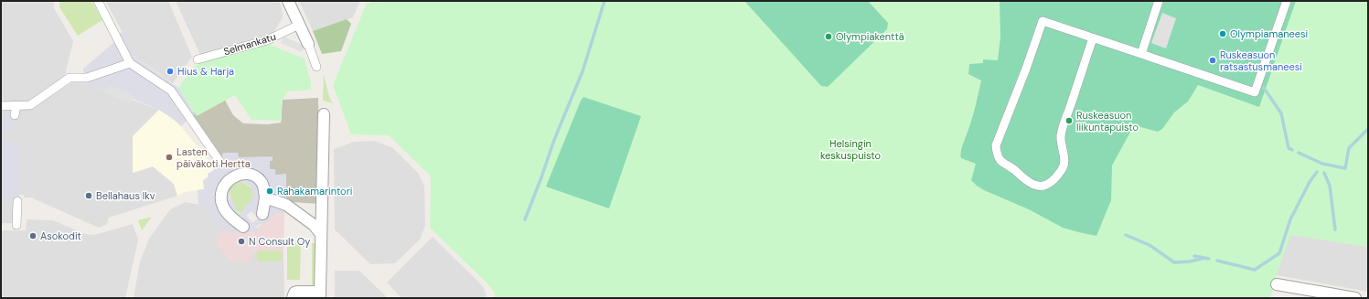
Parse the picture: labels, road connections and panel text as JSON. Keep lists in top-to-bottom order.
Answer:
{
  "streets": {
    "street": ["Selmankatu"]
  },
  "parks": ["Helsingin keskuspuisto"],
  "places": [
    "Olympiamaneesi",
    "Olympiakenttä",
    "Ruskeasuon ratsastusmaneesi",
    "Hius & Harja",
    "Ruskeasuon liikuntapuisto",
    "Lasten päiväkoti Hertta",
    "Rahakamarintori",
    "Bellahaus lkv",
    "Asokodit",
    "N Consult Oy"
  ]
}
